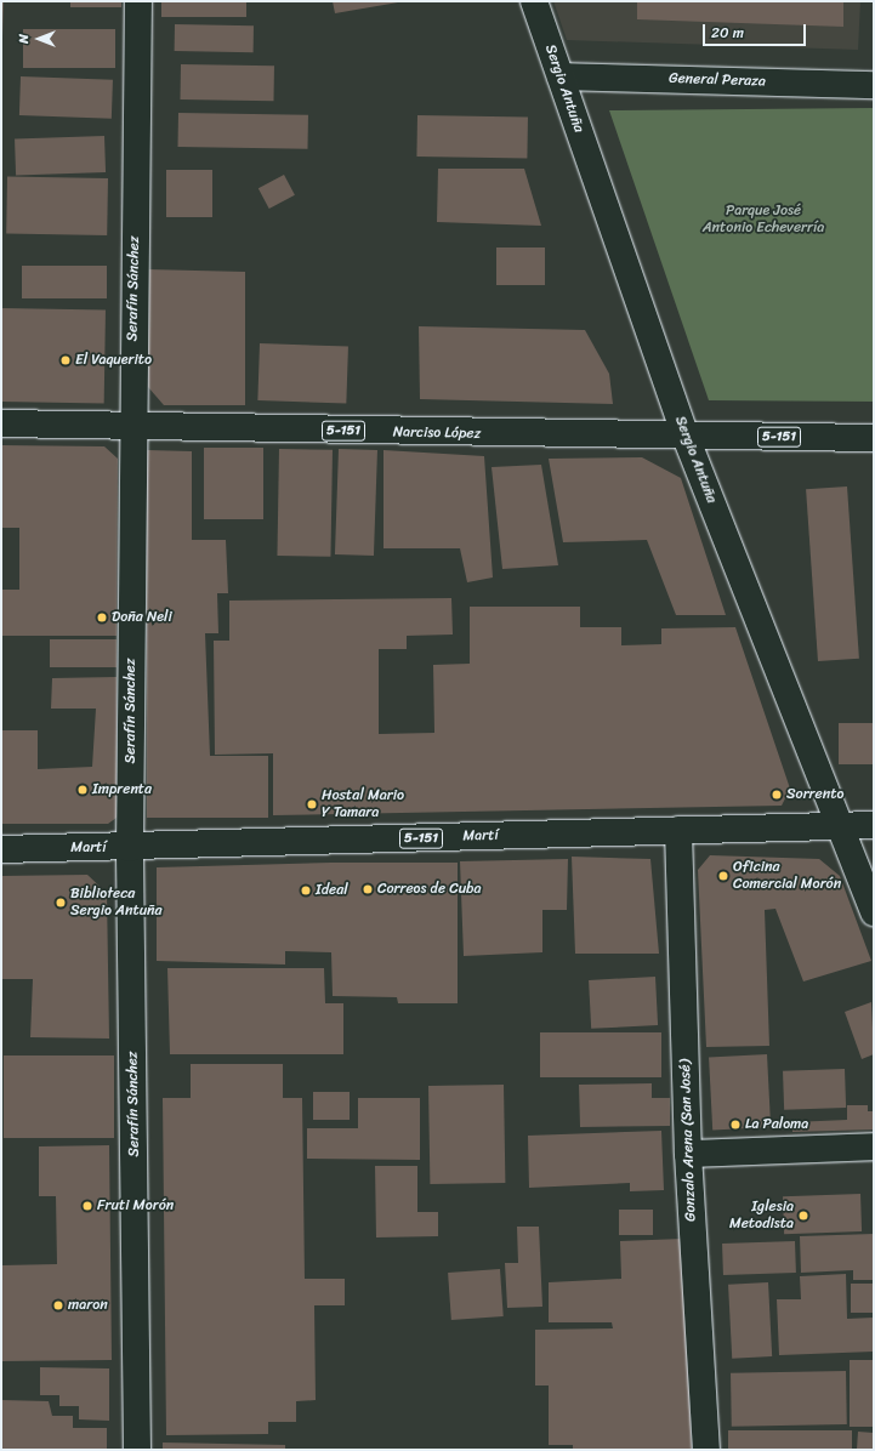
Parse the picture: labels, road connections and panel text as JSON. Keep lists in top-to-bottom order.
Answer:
{
  "streets": {
    "street": [
      "General Peraza",
      "Sergio Antuña",
      "Serafín Sánchez",
      "5-151",
      "Narciso López",
      "Martí",
      "Gonzalo Arena (San José)"
    ]
  },
  "crossings": [
    ["General Peraza", "Sergio Antuña"],
    ["Sergio Antuña", "Narciso López"],
    ["Sergio Antuña", "Martí"],
    ["Serafín Sánchez", "Narciso López"],
    ["Serafín Sánchez", "Martí"],
    ["Martí", "Gonzalo Arena (San José)"]
  ],
  "parks": ["Parque José Antonio Echeverría"],
  "places": [
    "El Vaquerito",
    "Doña Neli",
    "Imprenta",
    "Sorrento",
    "Hostal Mario Y Tamara",
    "Oficina Comercial Morón",
    "Correos de Cuba",
    "Ideal",
    "Biblioteca Sergio Antuña",
    "La Paloma",
    "Fruti Morón",
    "Iglesia Metodista",
    "maron"
  ],
  "scale_bar": "20 m",
  "north": "left"
}
